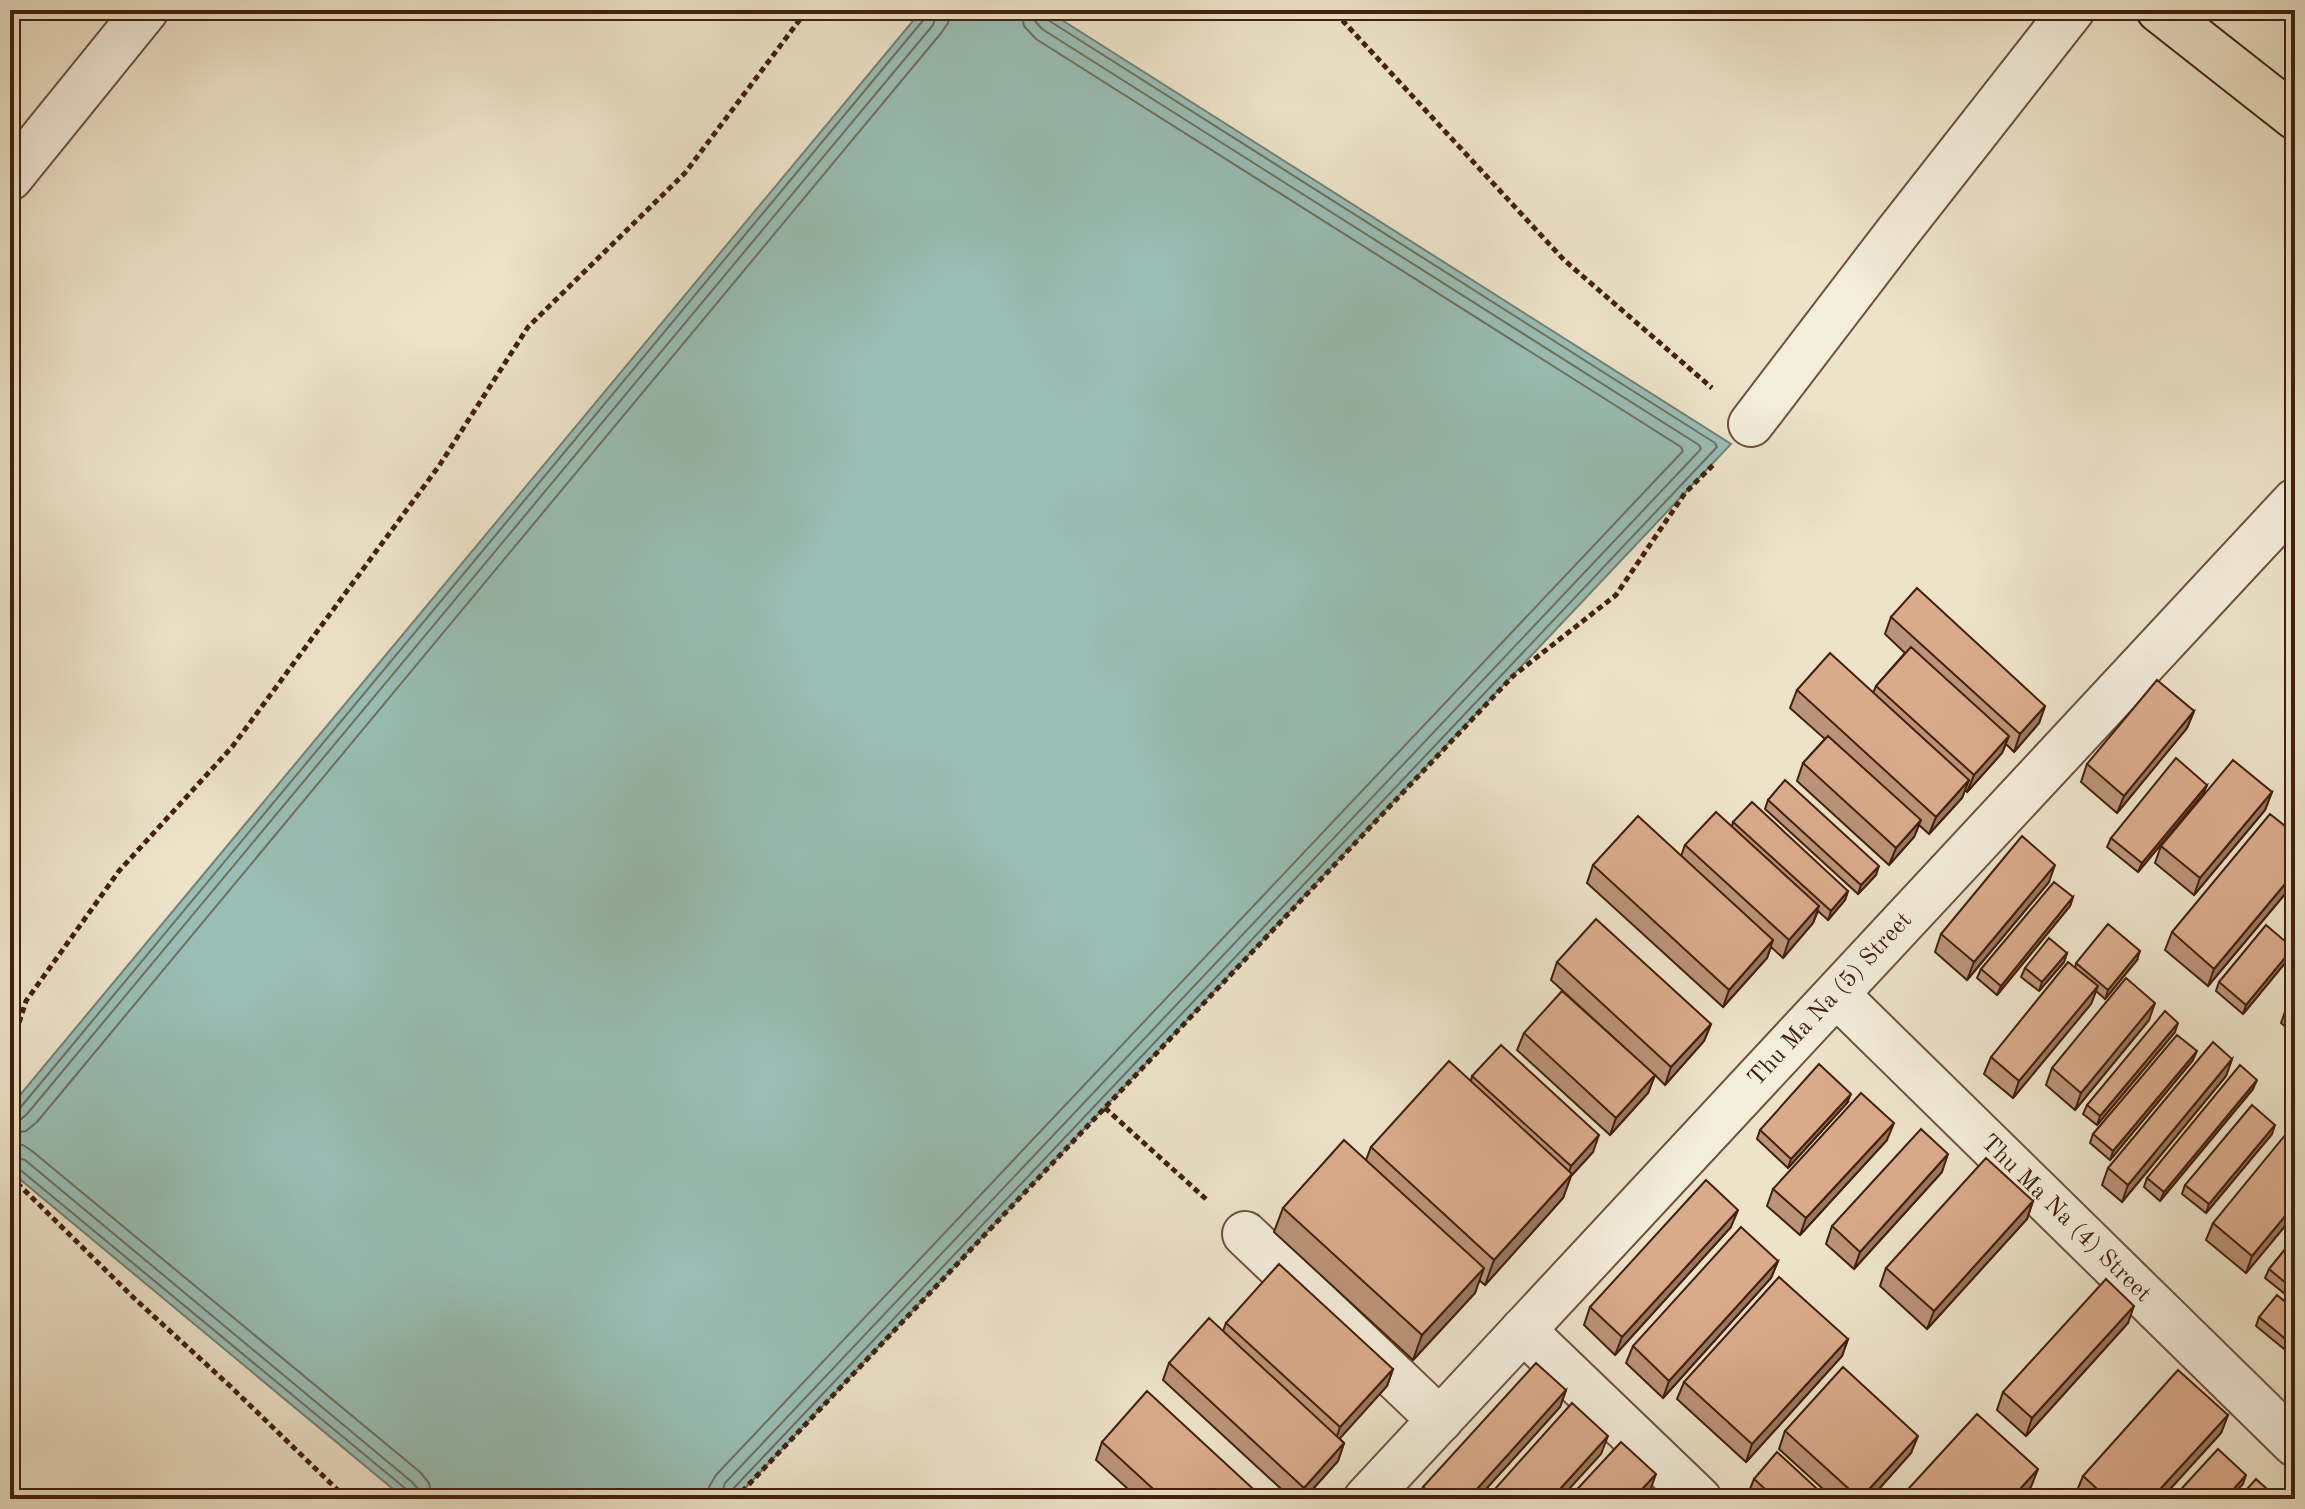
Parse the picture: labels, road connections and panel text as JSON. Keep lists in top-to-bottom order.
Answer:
{
  "streets": {
    "street": ["Thu Ma Na (5) Street", "Thu Ma Na (4) Street"]
  },
  "crossings": [
    ["Thu Ma Na (5) Street", "Thu Ma Na (4) Street"]
  ]
}
